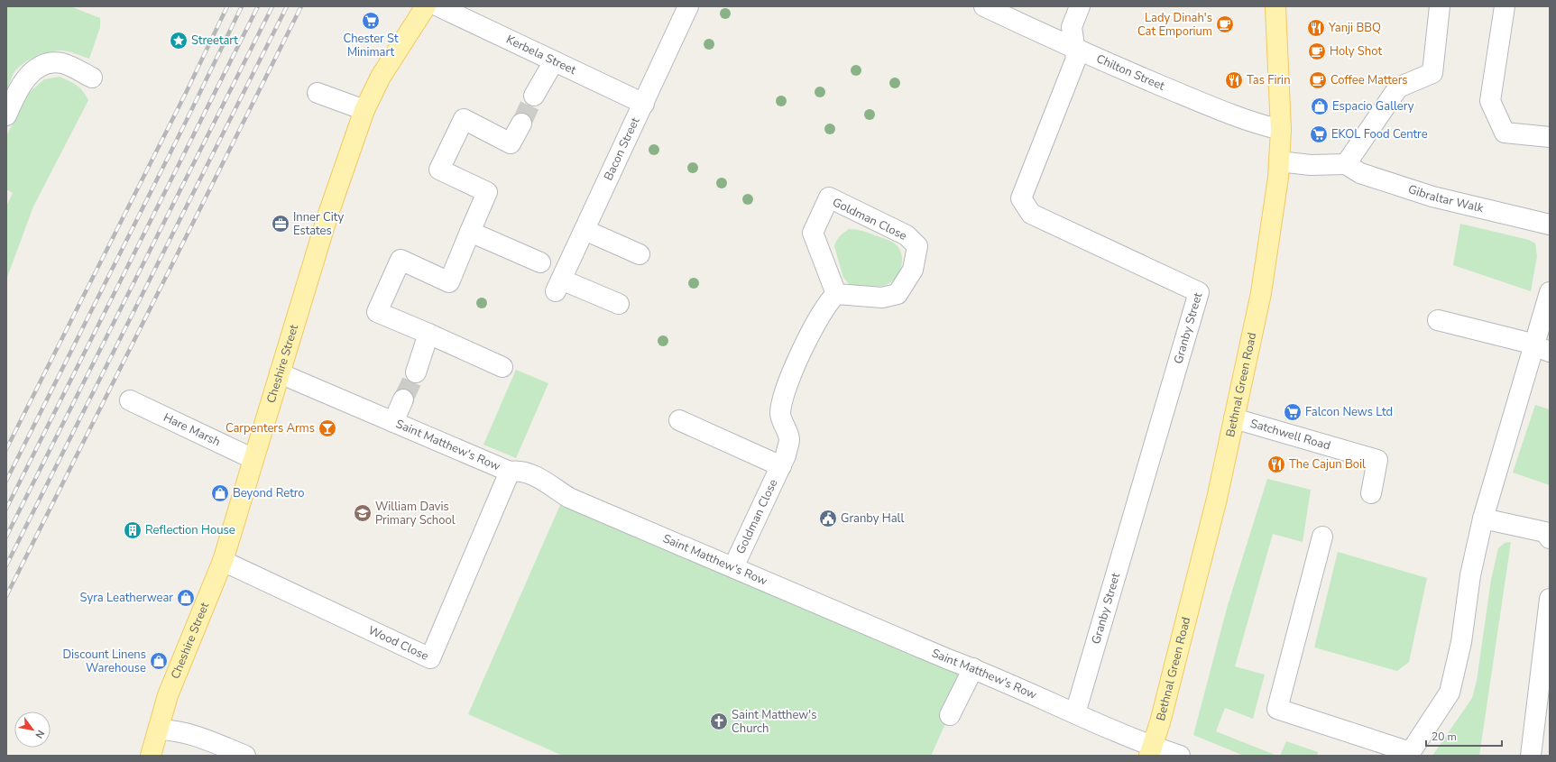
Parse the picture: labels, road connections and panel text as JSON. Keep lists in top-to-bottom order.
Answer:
{
  "streets": {
    "main road": ["Cheshire Street", "Bethnal Green Road"],
    "street": [
      "Kerbela Street",
      "Chilton Street",
      "Bacon Street",
      "Gibraltar Walk",
      "Goldman Close",
      "Granby Street",
      "Hare Marsh",
      "Satchwell Road",
      "Saint Matthew's Row",
      "Wood Close"
    ]
  },
  "crossings": [
    ["Kerbela Street", "Bacon Street"],
    ["Chilton Street", "Granby Street"],
    ["Chilton Street", "Bethnal Green Road"],
    ["Goldman Close", "Saint Matthew's Row"],
    ["Granby Street", "Saint Matthew's Row"],
    ["Cheshire Street", "Hare Marsh"],
    ["Cheshire Street", "Saint Matthew's Row"],
    ["Cheshire Street", "Wood Close"],
    ["Bethnal Green Road", "Satchwell Road"],
    ["Bethnal Green Road", "Saint Matthew's Row"],
    ["Saint Matthew's Row", "Wood Close"]
  ],
  "places": {
    "supermarket": ["Chester St Minimart", "EKOL Food Centre", "Falcon News Ltd"],
    "cafe": ["Lady Dinah's Cat Emporium", "Holy Shot", "Coffee Matters"],
    "restaurant": ["Yanji BBQ", "Tas Firin", "The Cajun Boil"],
    "place": ["Streetart"],
    "shop": [
      "Espacio Gallery",
      "Beyond Retro",
      "Syra Leatherwear",
      "Discount Linens Warehouse"
    ],
    "office": ["Inner City Estates"],
    "bar": ["Carpenters Arms"],
    "school or university": ["William Davis Primary School"],
    "public building": ["Granby Hall"],
    "building": ["Reflection House"],
    "church": ["Saint Matthew's Church"]
  },
  "scale_bar": "20 m",
  "north": "bottom right"
}
